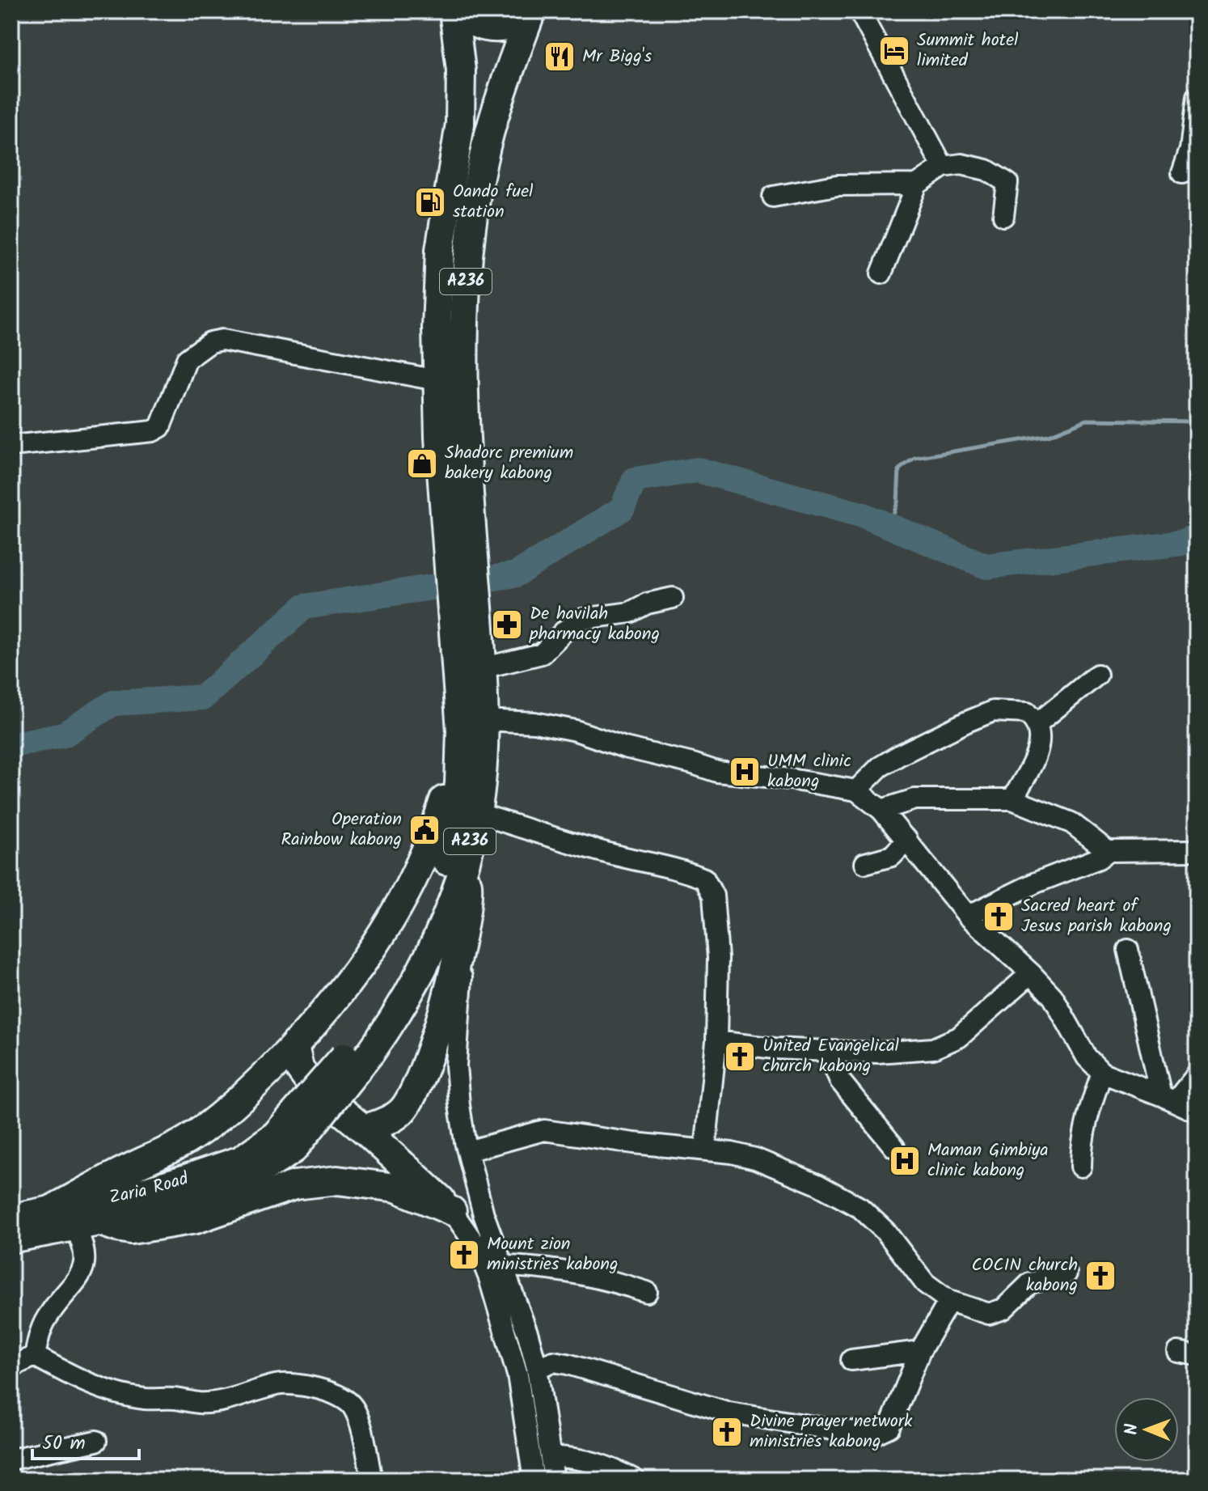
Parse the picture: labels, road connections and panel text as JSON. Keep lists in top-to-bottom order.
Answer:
{
  "streets": {
    "highway": ["A236", "Zaria Road"]
  },
  "crossings": [
    ["A236", "Zaria Road"]
  ],
  "places": {
    "hotel": ["Summit hotel limited"],
    "restaurant": ["Mr Bigg's"],
    "fuel station": ["Oando fuel station"],
    "shop": ["Shadorc premium bakery kabong"],
    "pharmacy": ["De havilah pharmacy kabong"],
    "hospital": ["UMM clinic kabong", "Maman Gimbiya clinic kabong"],
    "public building": ["Operation Rainbow kabong"],
    "church": [
      "Sacred heart of Jesus parish kabong",
      "United Evangelical church kabong",
      "Mount zion ministries kabong",
      "COCIN church kabong",
      "Divine prayer network ministries kabong"
    ]
  },
  "scale_bar": "50 m",
  "north": "left"
}
